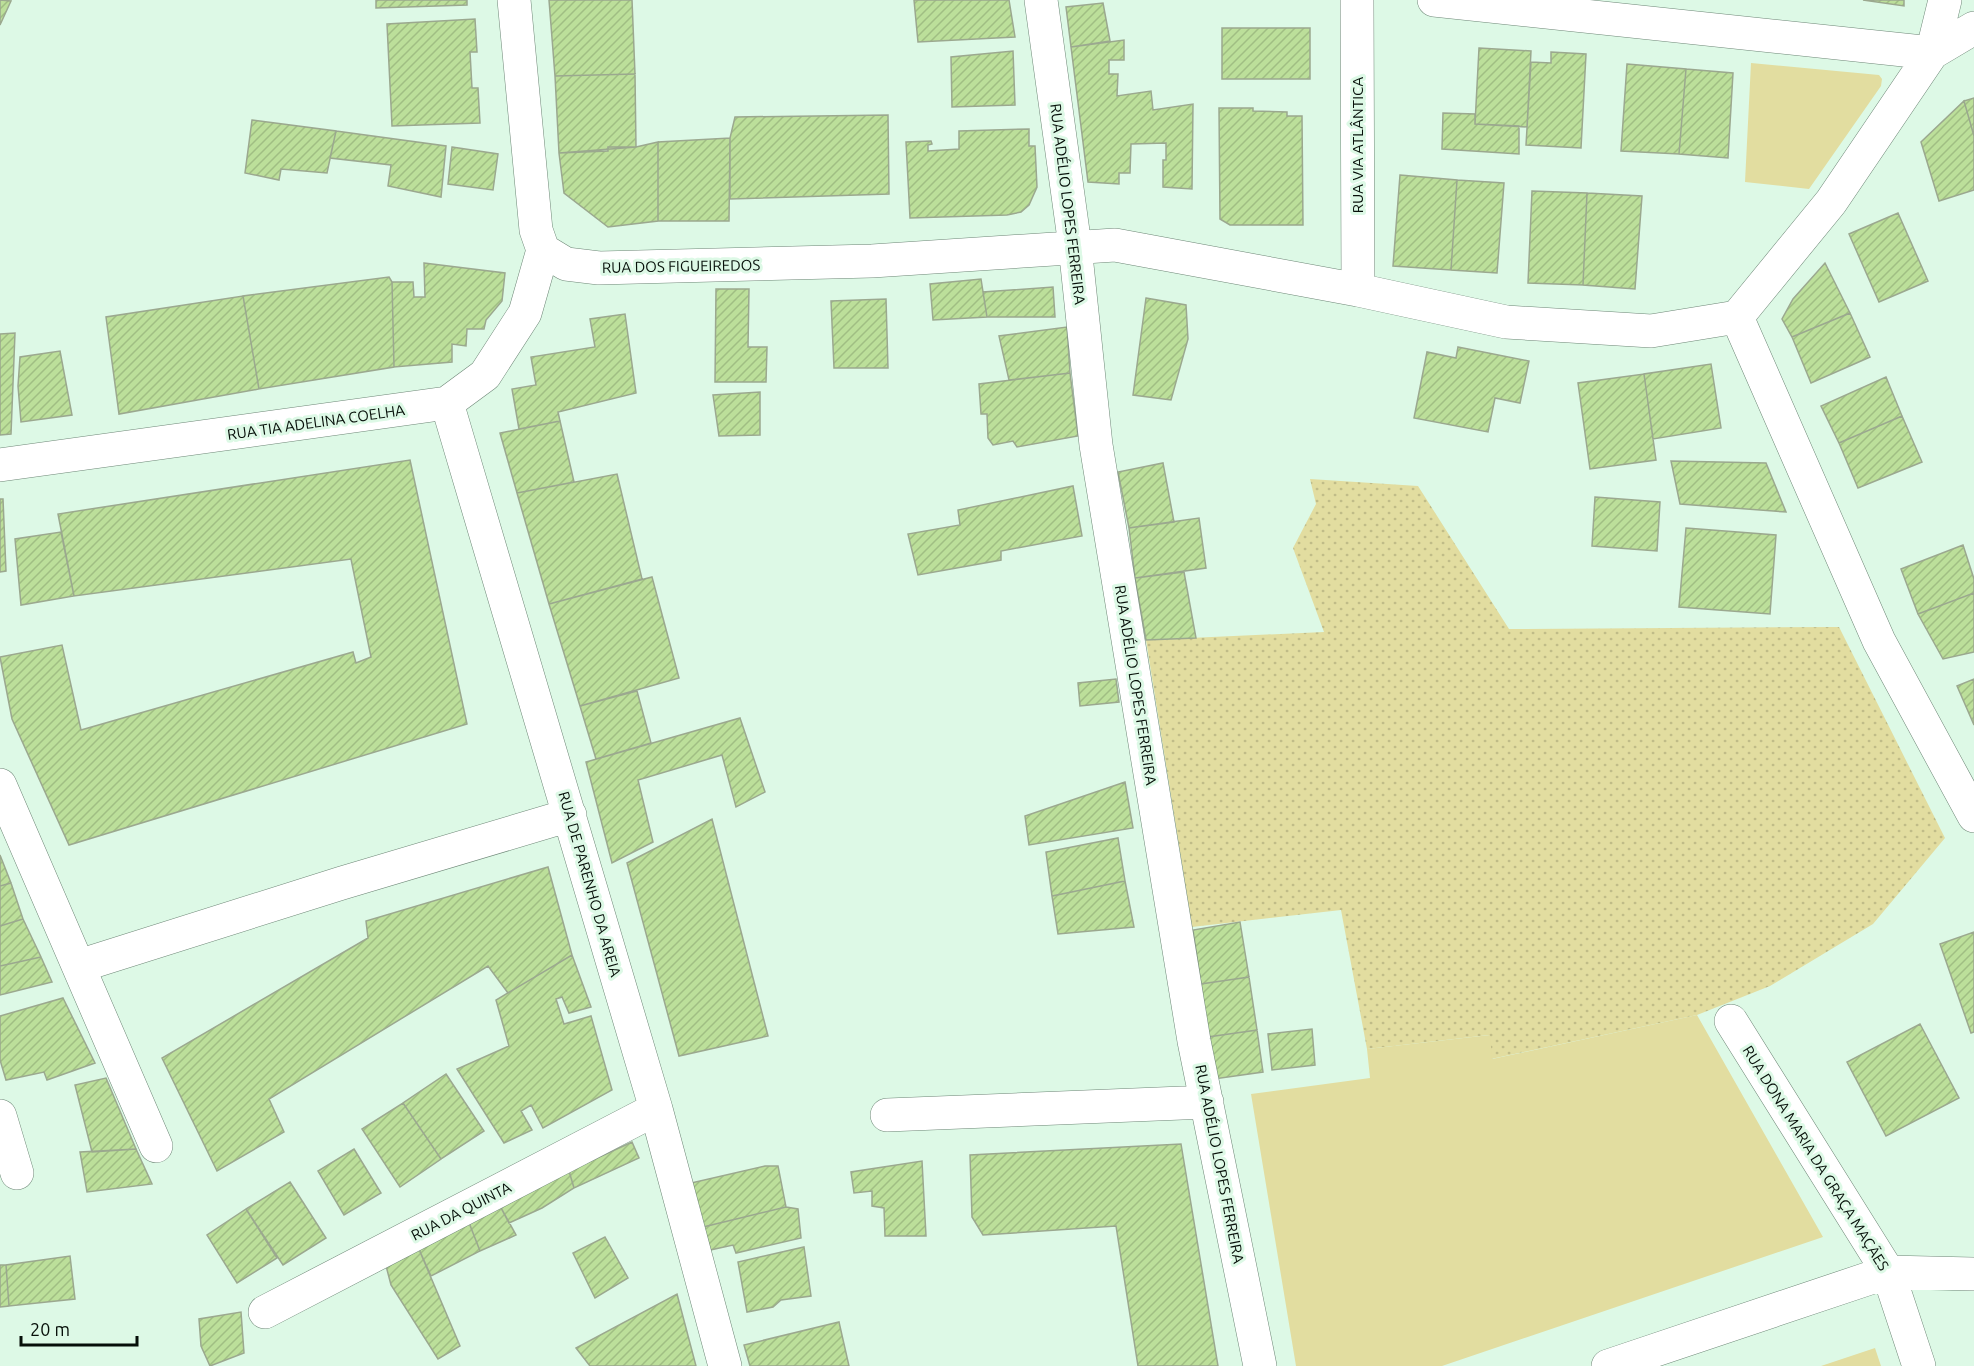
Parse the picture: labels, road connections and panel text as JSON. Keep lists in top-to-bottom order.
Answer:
{
  "streets": {
    "street": [
      "RUA VIA ATLÂNTICA",
      "RUA ADÉLIO LOPES FERREIRA",
      "RUA DOS FIGUEIREDOS",
      "RUA TIA ADELINA COELHA",
      "RUA DE PARENHO DA AREIA",
      "RUA DONA MARIA DA GRAÇA MAÇÃES",
      "RUA DA QUINTA"
    ]
  },
  "crossings": [
    ["RUA VIA ATLÂNTICA", "RUA DOS FIGUEIREDOS"],
    ["RUA ADÉLIO LOPES FERREIRA", "RUA DOS FIGUEIREDOS"],
    ["RUA DOS FIGUEIREDOS", "RUA TIA ADELINA COELHA"],
    ["RUA TIA ADELINA COELHA", "RUA DE PARENHO DA AREIA"],
    ["RUA DE PARENHO DA AREIA", "RUA DA QUINTA"]
  ],
  "scale_bar": "20 m"
}
